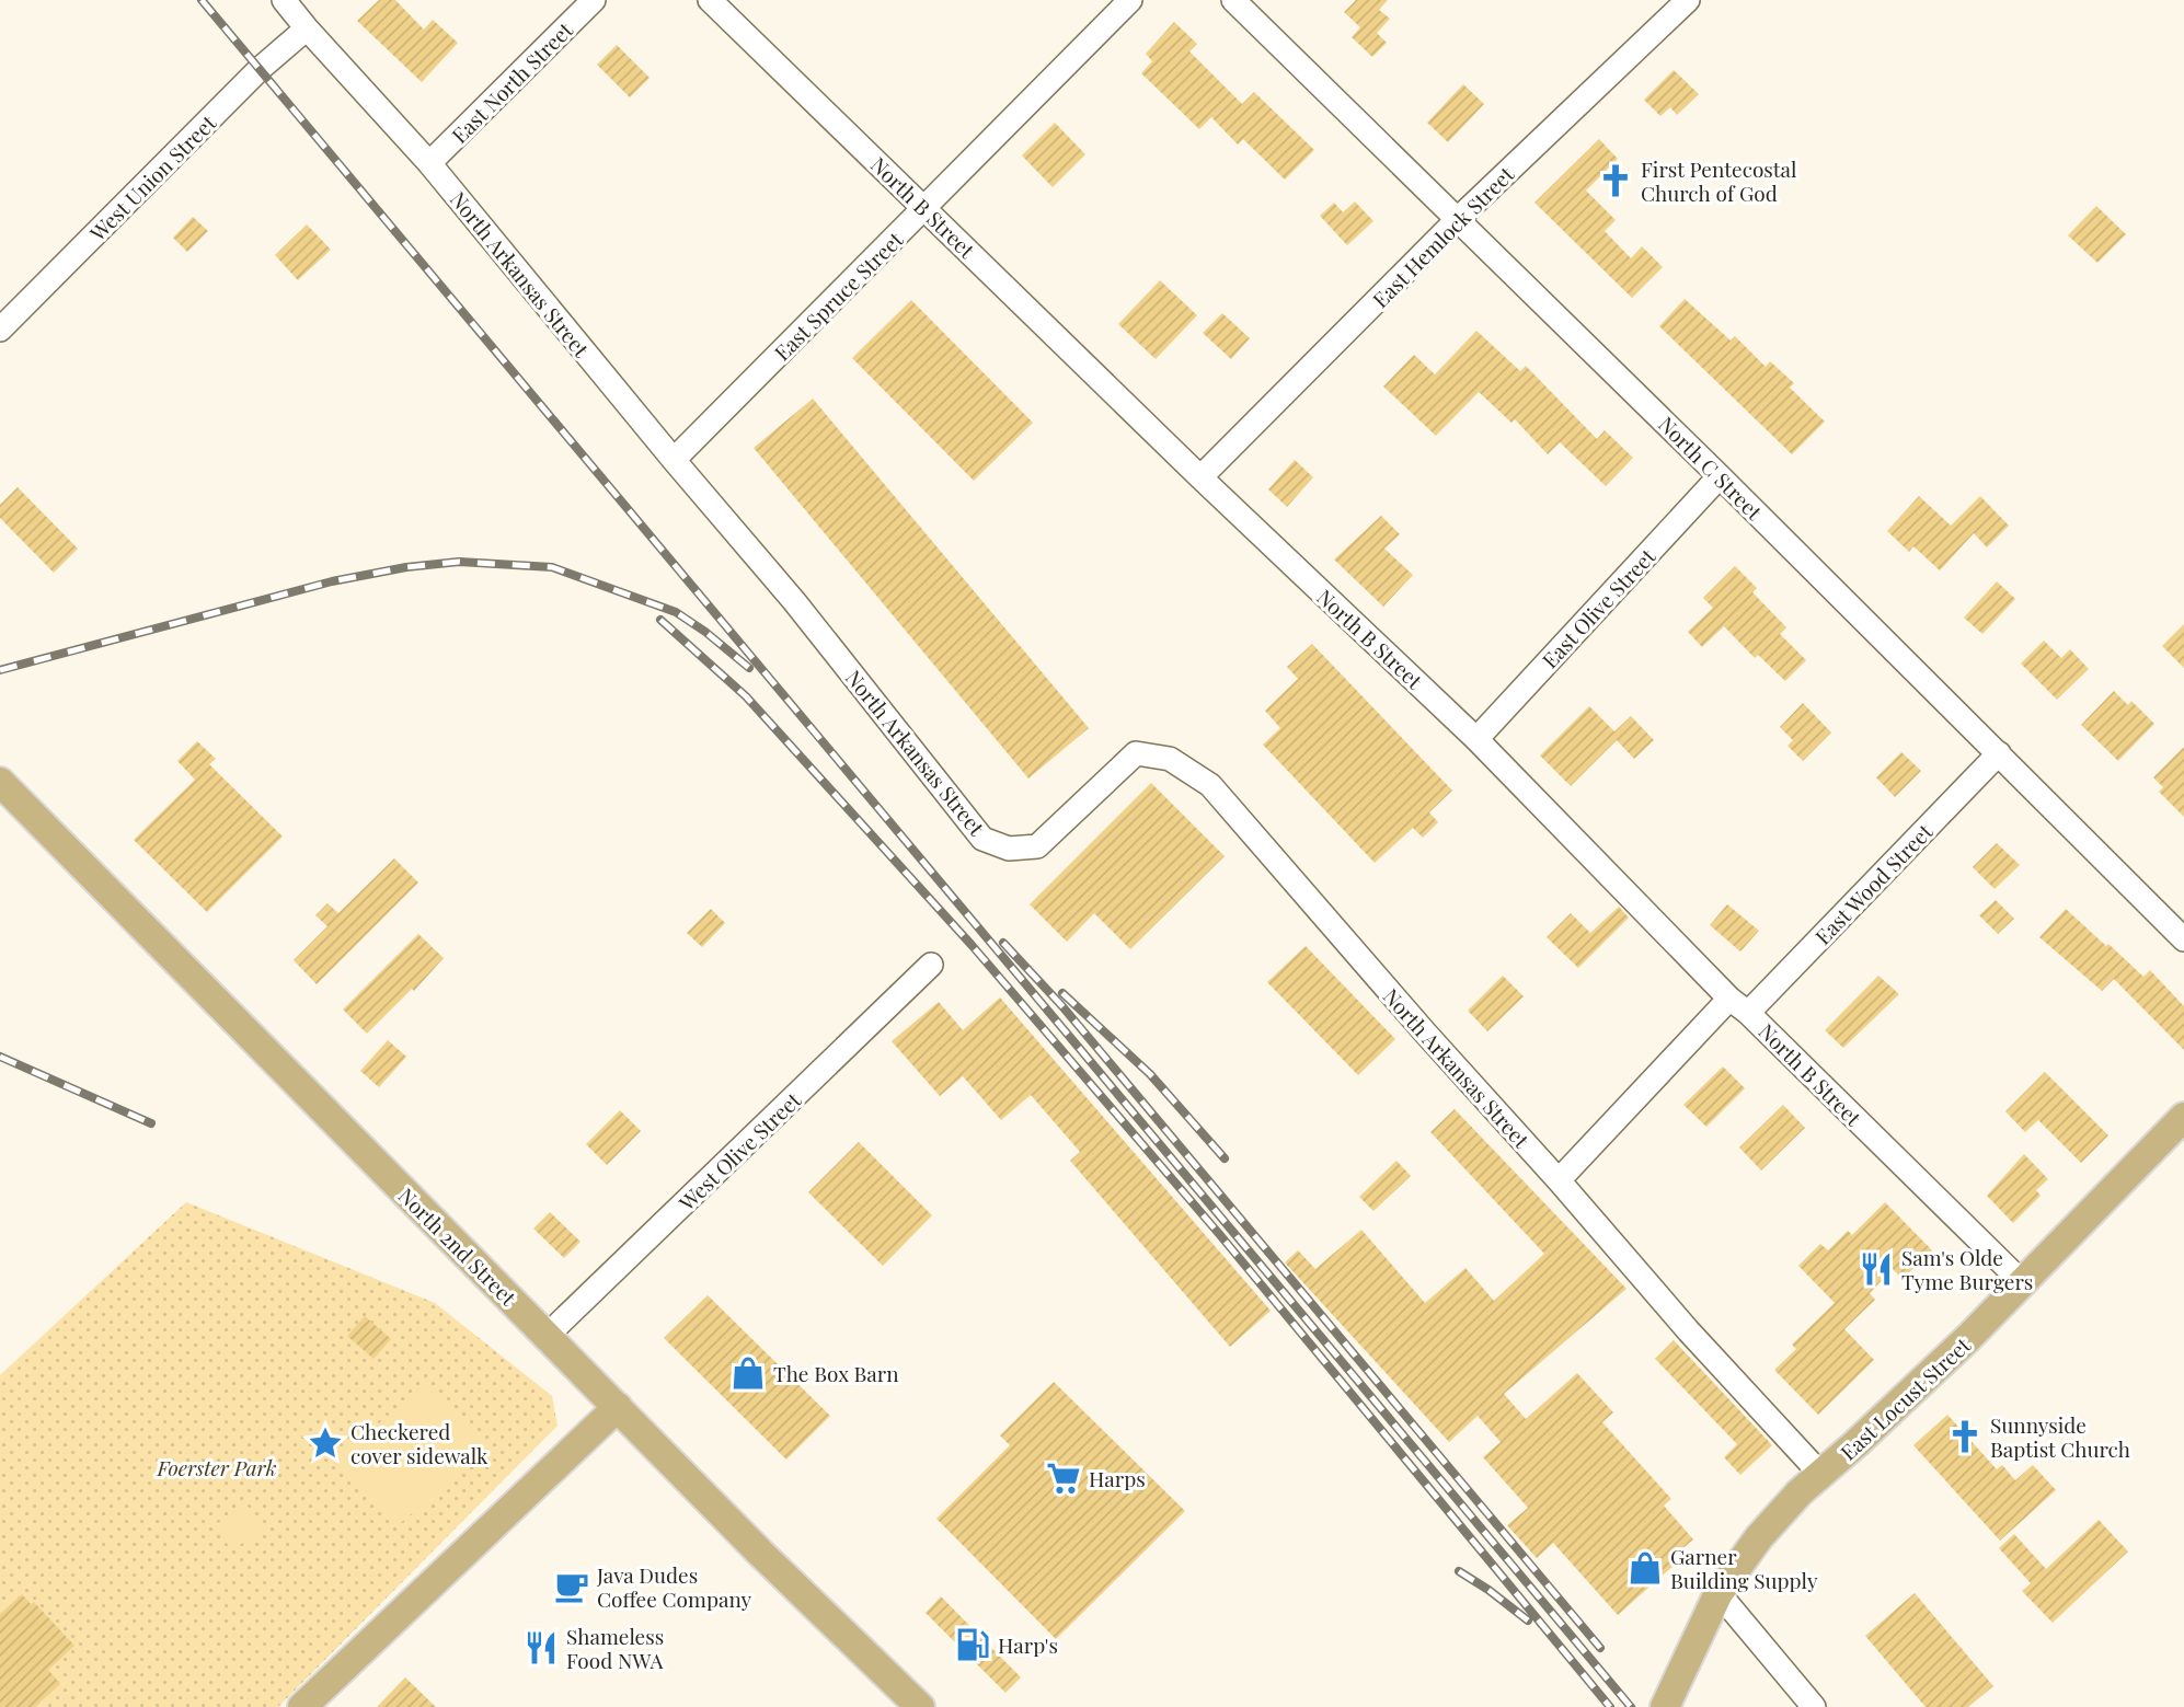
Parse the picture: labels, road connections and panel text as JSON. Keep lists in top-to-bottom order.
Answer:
{
  "streets": {
    "main road": ["North 2nd Street", "East Locust Street"],
    "street": [
      "East North Street",
      "West Union Street",
      "North B Street",
      "East Hemlock Street",
      "North Arkansas Street",
      "East Spruce Street",
      "North C Street",
      "East Olive Street",
      "East Wood Street",
      "West Olive Street"
    ]
  },
  "crossings": [
    ["East North Street", "North Arkansas Street"],
    ["West Union Street", "North Arkansas Street"],
    ["North B Street", "East Hemlock Street"],
    ["North B Street", "East Spruce Street"],
    ["North B Street", "East Olive Street"],
    ["North B Street", "East Wood Street"],
    ["North B Street", "East Locust Street"],
    ["East Hemlock Street", "North C Street"],
    ["North Arkansas Street", "East Spruce Street"],
    ["North Arkansas Street", "East Locust Street"],
    ["North C Street", "East Olive Street"],
    ["North C Street", "East Wood Street"],
    ["West Olive Street", "North 2nd Street"]
  ],
  "parks": ["Foerster Park"],
  "places": {
    "church": ["First Pentecostal Church of God", "Sunnyside Baptist Church"],
    "restaurant": ["Sam's Olde Tyme Burgers", "Shameless Food NWA"],
    "shop": ["The Box Barn", "Garner Building Supply"],
    "place": ["Checkered cover sidewalk"],
    "supermarket": ["Harps"],
    "cafe": ["Java Dudes Coffee Company"],
    "fuel station": ["Harp's"]
  }
}
